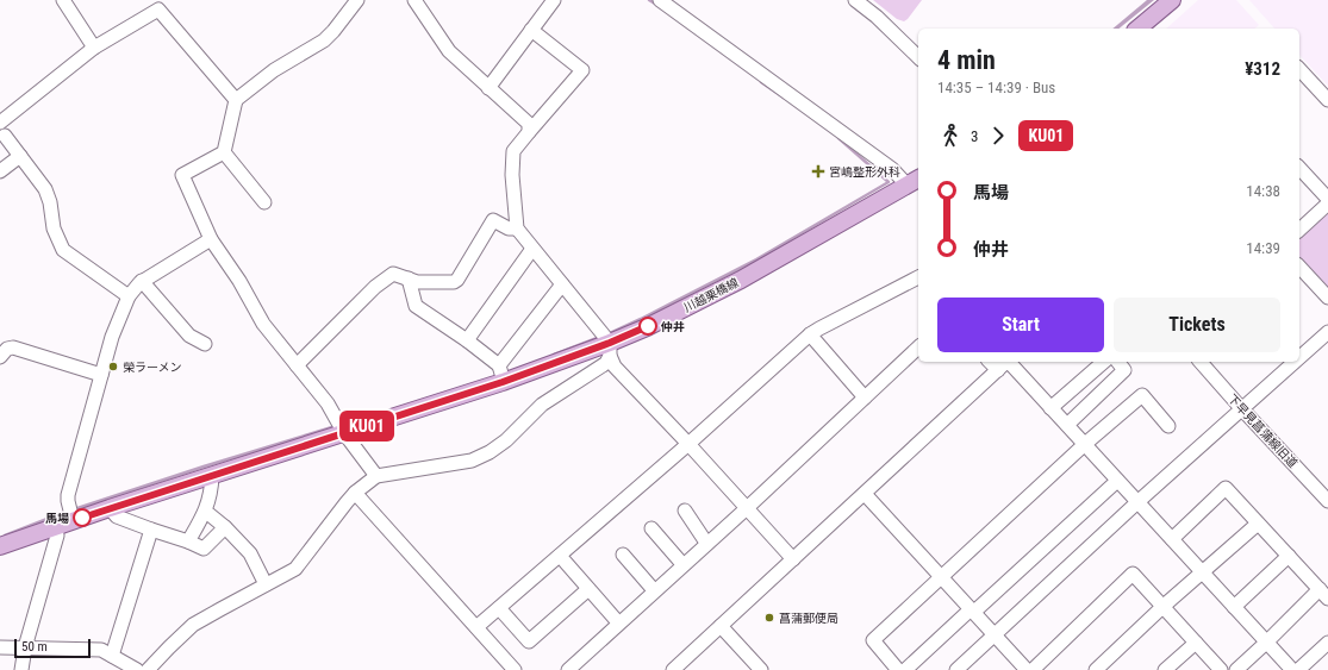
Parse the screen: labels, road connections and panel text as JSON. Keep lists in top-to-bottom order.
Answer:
{
  "streets": {
    "main road": ["川越栗橋線"],
    "street": ["下早見菖蒲線旧道"]
  },
  "places": {
    "health": ["宮嶋整形外科"],
    "other": [
      "仲井",
      "榮ラーメン",
      "馬場",
      "菖蒲郵便局"
    ]
  },
  "lines": ["bus line KU01"],
  "scale_bar": "50 m",
  "page": {
    "on_map": "KU01",
    "heading": ["4 min", "14:35 – 14:39 · Bus", "¥312"],
    "legs": ["3", "KU01"],
    "list": [
      {
        "name": "馬場",
        "value": "14:38"
      },
      {
        "name": "仲井",
        "value": "14:39"
      }
    ],
    "buttons": ["Start", "Tickets"],
    "scale": "50 m"
  }
}
